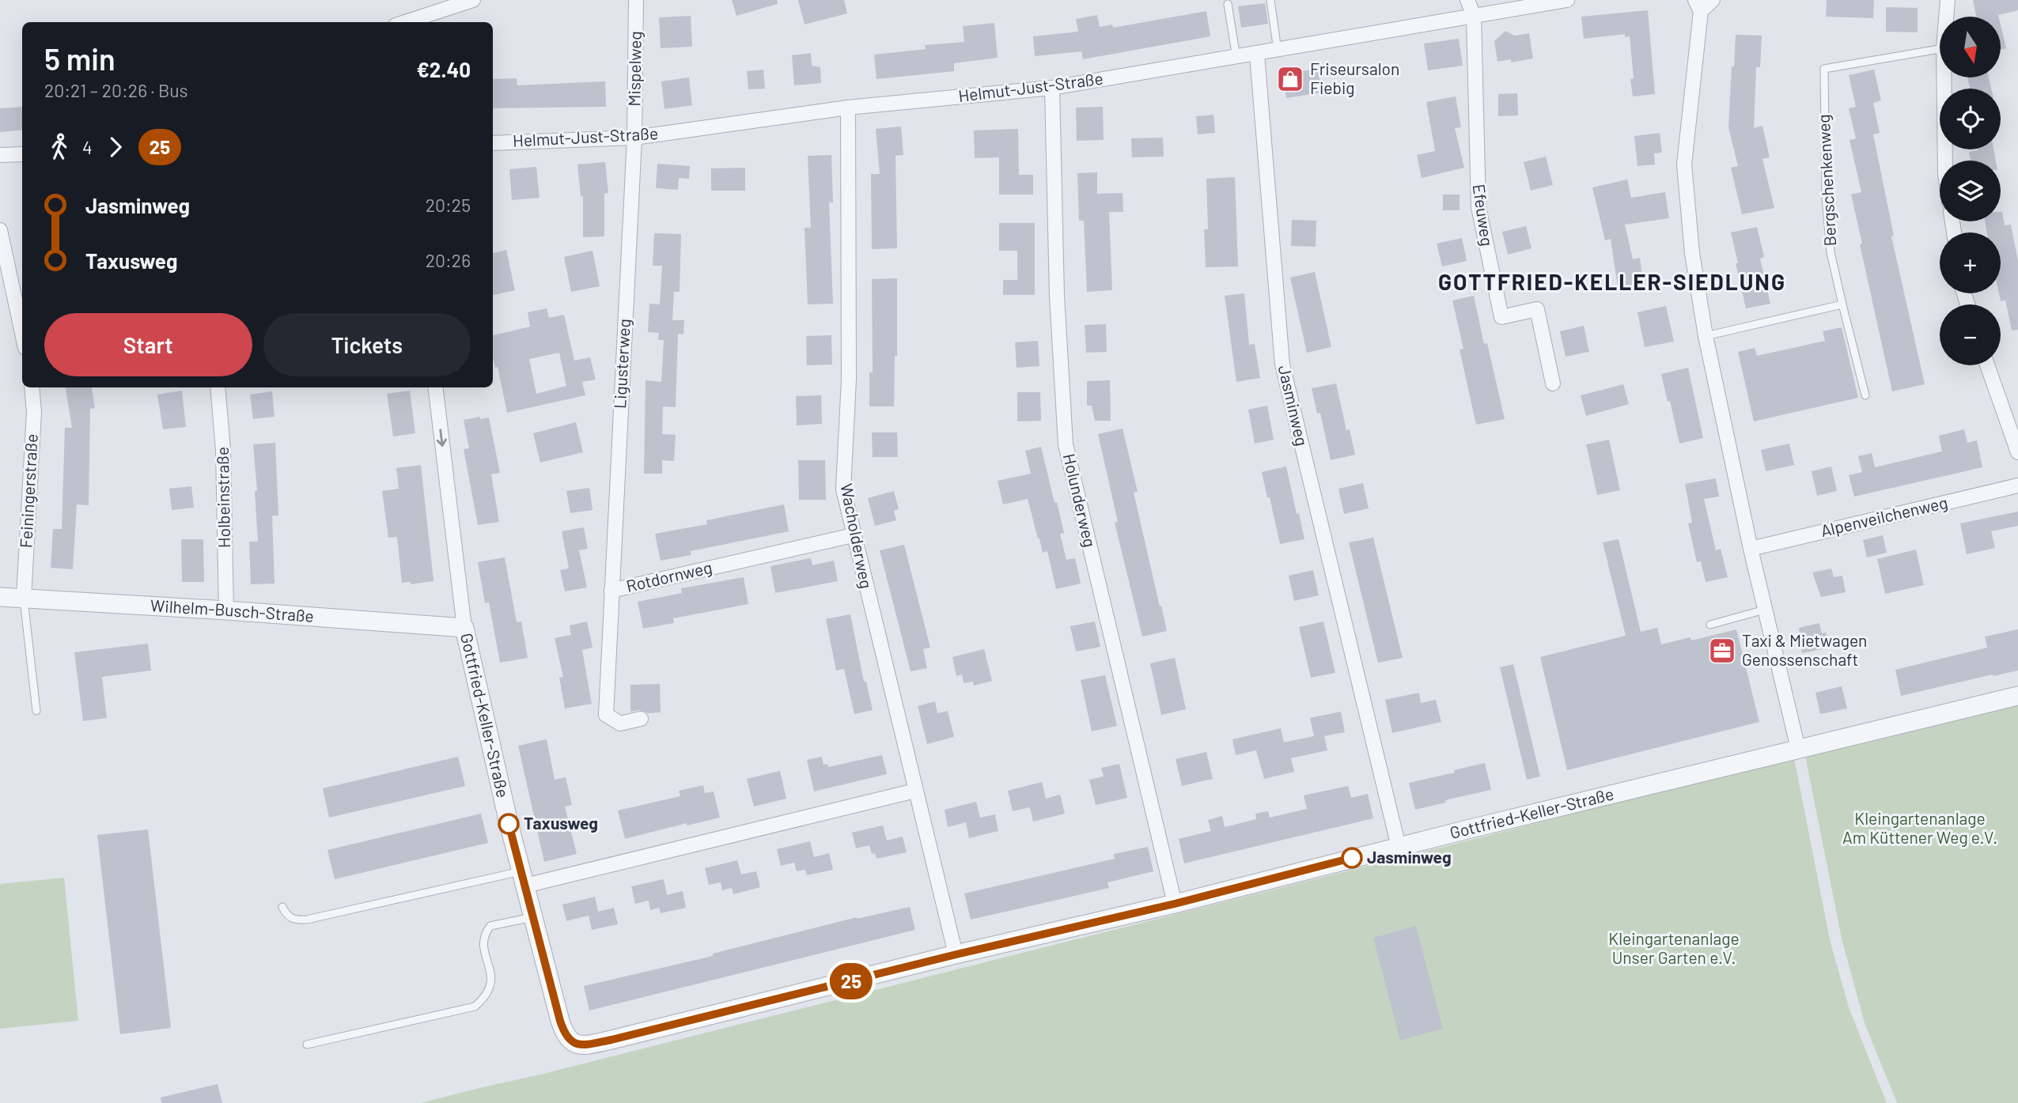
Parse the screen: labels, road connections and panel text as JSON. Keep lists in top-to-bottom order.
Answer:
{
  "streets": {
    "street": [
      "Mispelweg",
      "Helmut-Just-Straße",
      "Efeuweg",
      "Ligusterweg",
      "Jasminweg",
      "Feiningerstraße",
      "Holbeinstraße",
      "Holunderweg",
      "Alpenveilchenweg",
      "Wacholderweg",
      "Rotdornweg",
      "Wilhelm-Busch-Straße",
      "Gottfried-Keller-Straße"
    ],
    "lane": ["Bergschenkenweg"]
  },
  "crossings": [
    ["Mispelweg", "Helmut-Just-Straße"],
    ["Mispelweg", "Ligusterweg"],
    ["Helmut-Just-Straße", "Efeuweg"],
    ["Helmut-Just-Straße", "Ligusterweg"],
    ["Helmut-Just-Straße", "Jasminweg"],
    ["Helmut-Just-Straße", "Holunderweg"],
    ["Helmut-Just-Straße", "Wacholderweg"],
    ["Ligusterweg", "Rotdornweg"],
    ["Jasminweg", "Gottfried-Keller-Straße"],
    ["Feiningerstraße", "Wilhelm-Busch-Straße"],
    ["Holbeinstraße", "Wilhelm-Busch-Straße"],
    ["Holunderweg", "Gottfried-Keller-Straße"],
    ["Wacholderweg", "Rotdornweg"],
    ["Wacholderweg", "Gottfried-Keller-Straße"],
    ["Wilhelm-Busch-Straße", "Gottfried-Keller-Straße"]
  ],
  "districts": ["GOTTFRIED-KELLER-SIEDLUNG"],
  "parks": ["Kleingartenanlage Am Küttener Weg e.V.", "Kleingartenanlage Unser Garten e.V."],
  "places": {
    "shop": ["Friseursalon Fiebig"],
    "office": ["Taxi & Mietwagen Genossenschaft"],
    "other": ["Taxusweg", "Jasminweg"]
  },
  "lines": ["bus line 25"],
  "north": "bottom",
  "page": {
    "on_map": "25",
    "map_buttons": ["+", "−"],
    "heading": ["5 min", "20:21 – 20:26 · Bus", "€2.40"],
    "legs": ["4", "25"],
    "list": [
      {
        "name": "Jasminweg",
        "value": "20:25"
      },
      {
        "name": "Taxusweg",
        "value": "20:26"
      }
    ],
    "buttons": ["Start", "Tickets"]
  }
}
